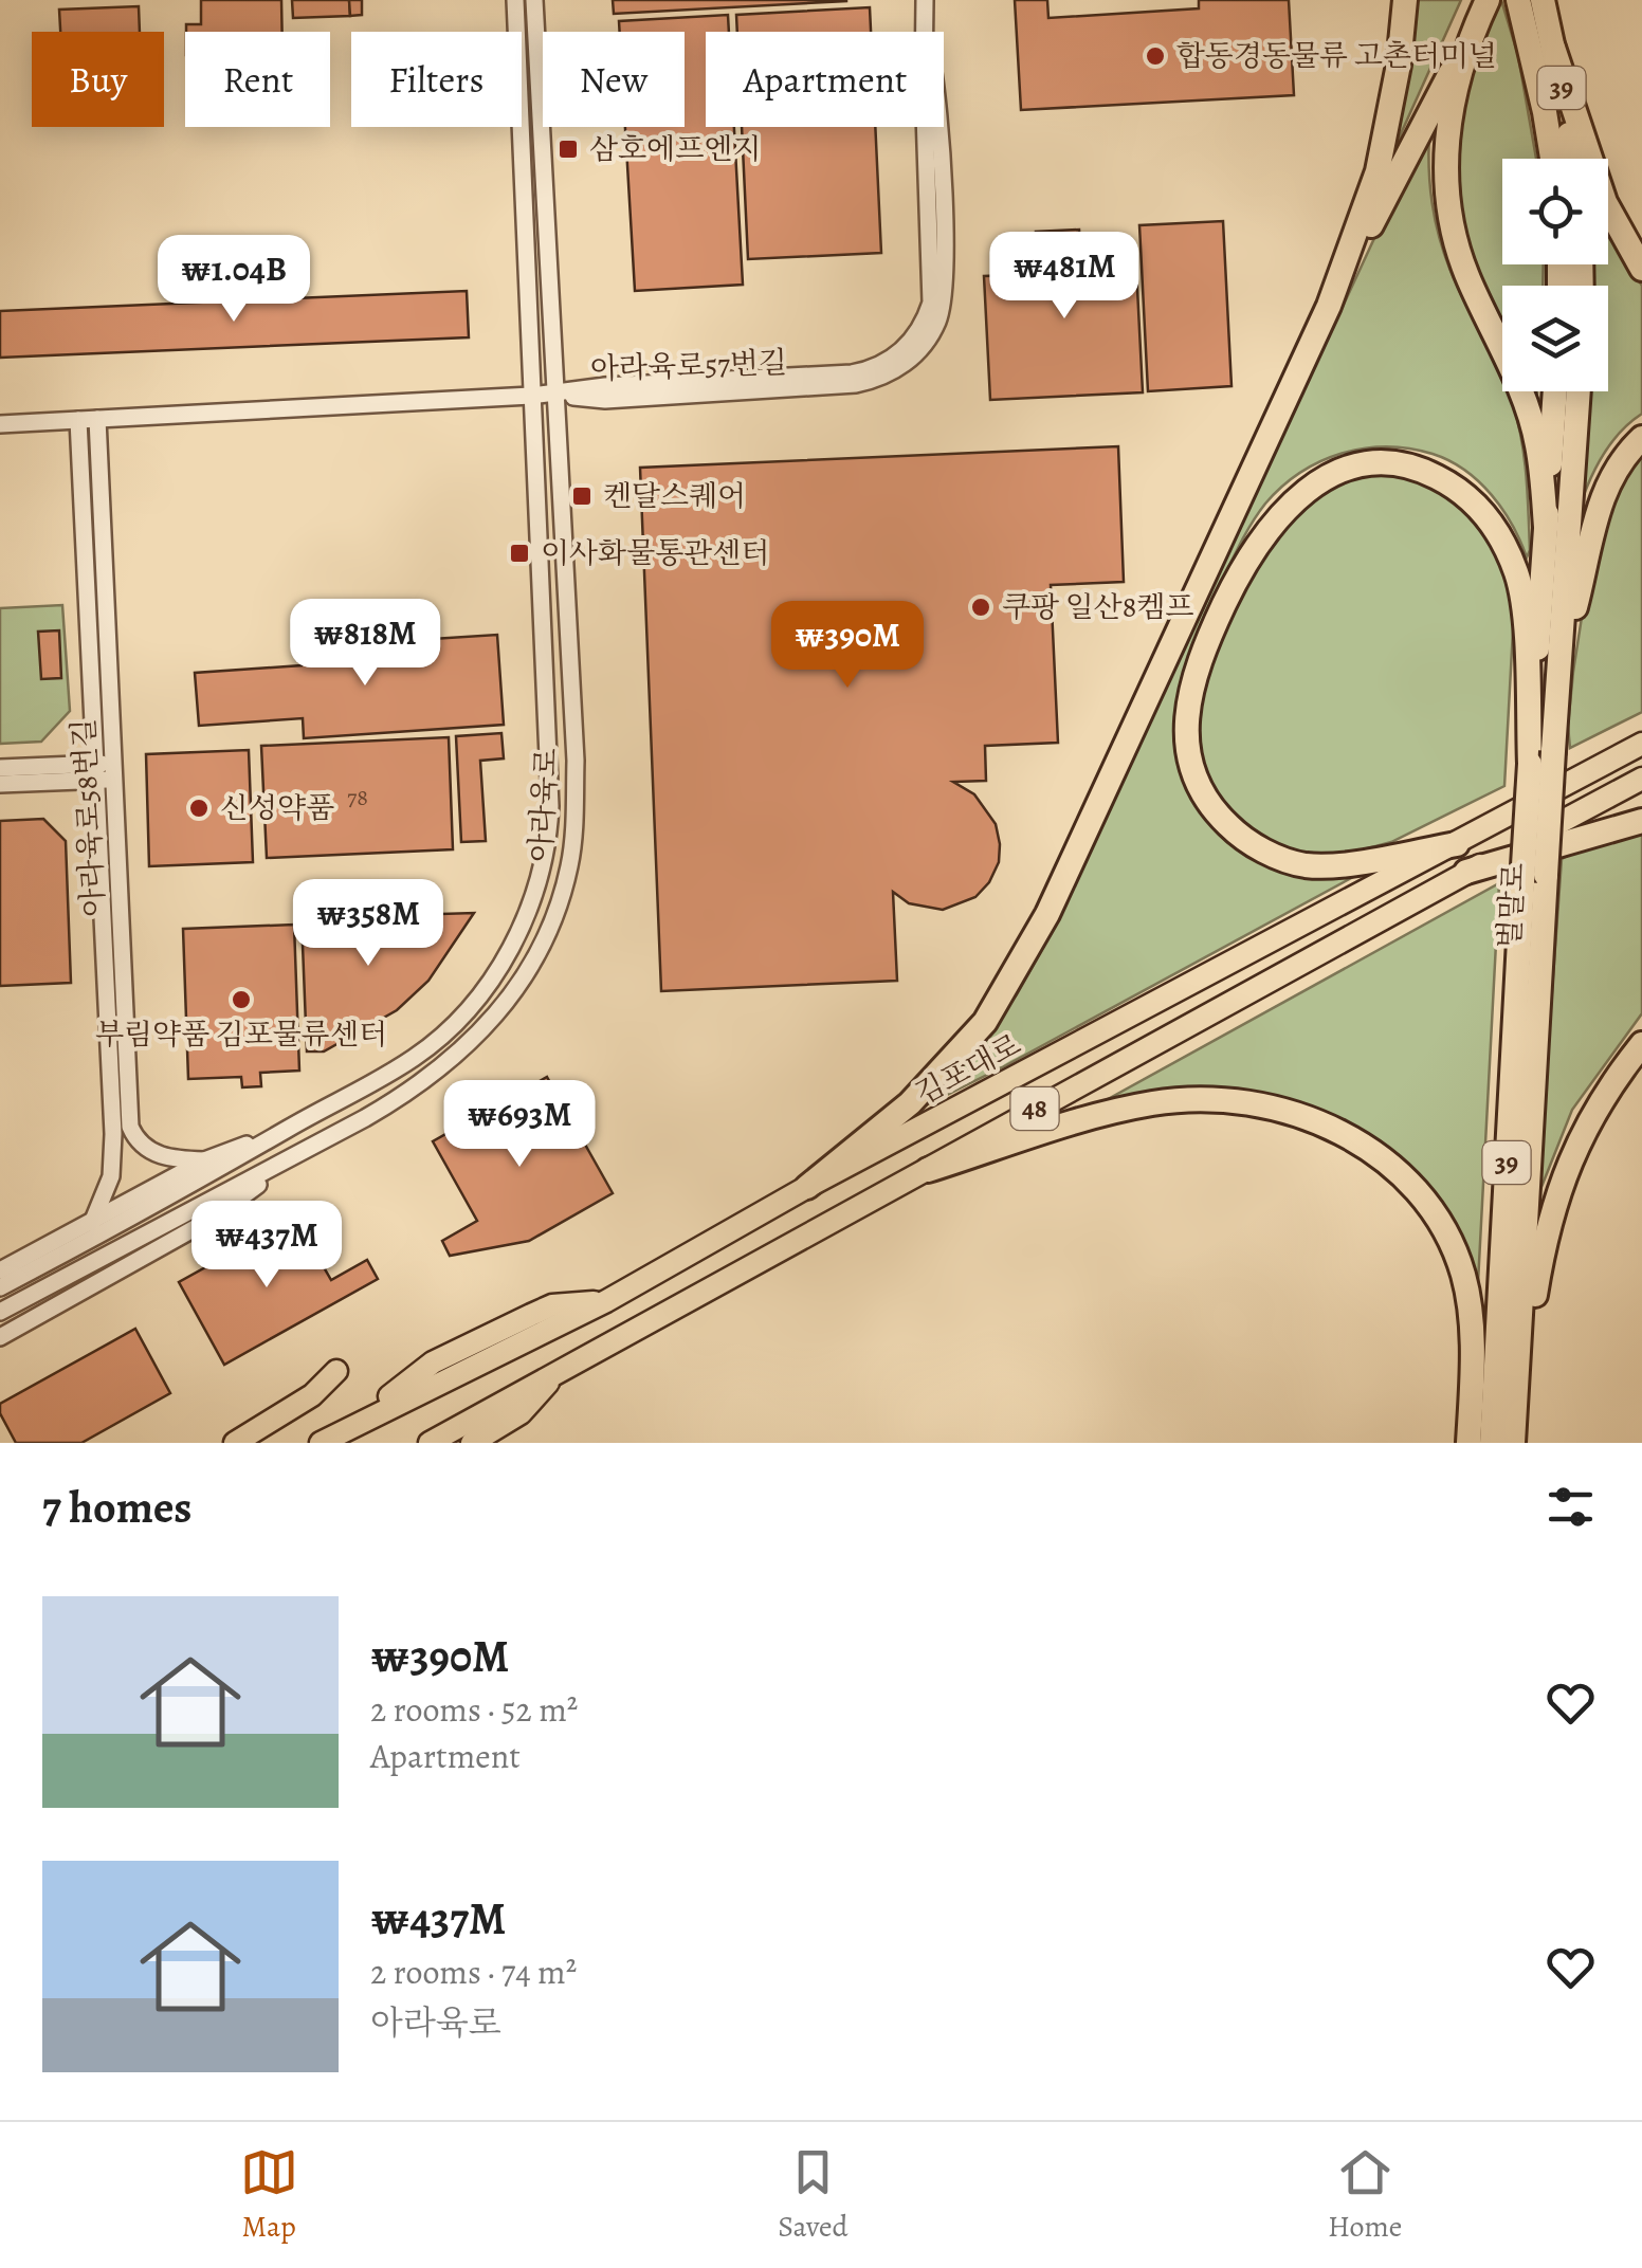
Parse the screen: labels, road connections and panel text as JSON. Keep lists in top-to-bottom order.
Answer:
{
  "streets": {
    "highway": ["39", "벌말로"],
    "main road": ["김포대로", "48"],
    "street": ["아라육로57번길", "아라육로", "아라육로58번길"]
  },
  "crossings": [
    ["39", "벌말로"],
    ["아라육로57번길", "아라육로"]
  ],
  "places": {
    "other": [
      "합동경동물류 고촌터미널",
      "쿠팡 일산8켐프",
      "신성약품",
      "부림약품 김포물류센터"
    ],
    "transit": ["삼호에프엔지", "켄달스퀘어", "이사화물통관센터"]
  },
  "house_numbers": ["78"],
  "page": {
    "chip": [
      "Buy",
      "Rent",
      "Filters",
      "New",
      "Apartment"
    ],
    "price": [
      "₩481M",
      "₩1.04B",
      "₩818M",
      "₩390M",
      "₩358M",
      "₩693M",
      "₩437M"
    ],
    "heading": "7 homes",
    "list": [
      {
        "name": "₩390M",
        "note": "2 rooms · 52 m² · Apartment"
      },
      {
        "name": "₩437M",
        "note": "2 rooms · 74 m² · 아라육로"
      }
    ],
    "tabs": ["Map", "Saved", "Home"]
  }
}
